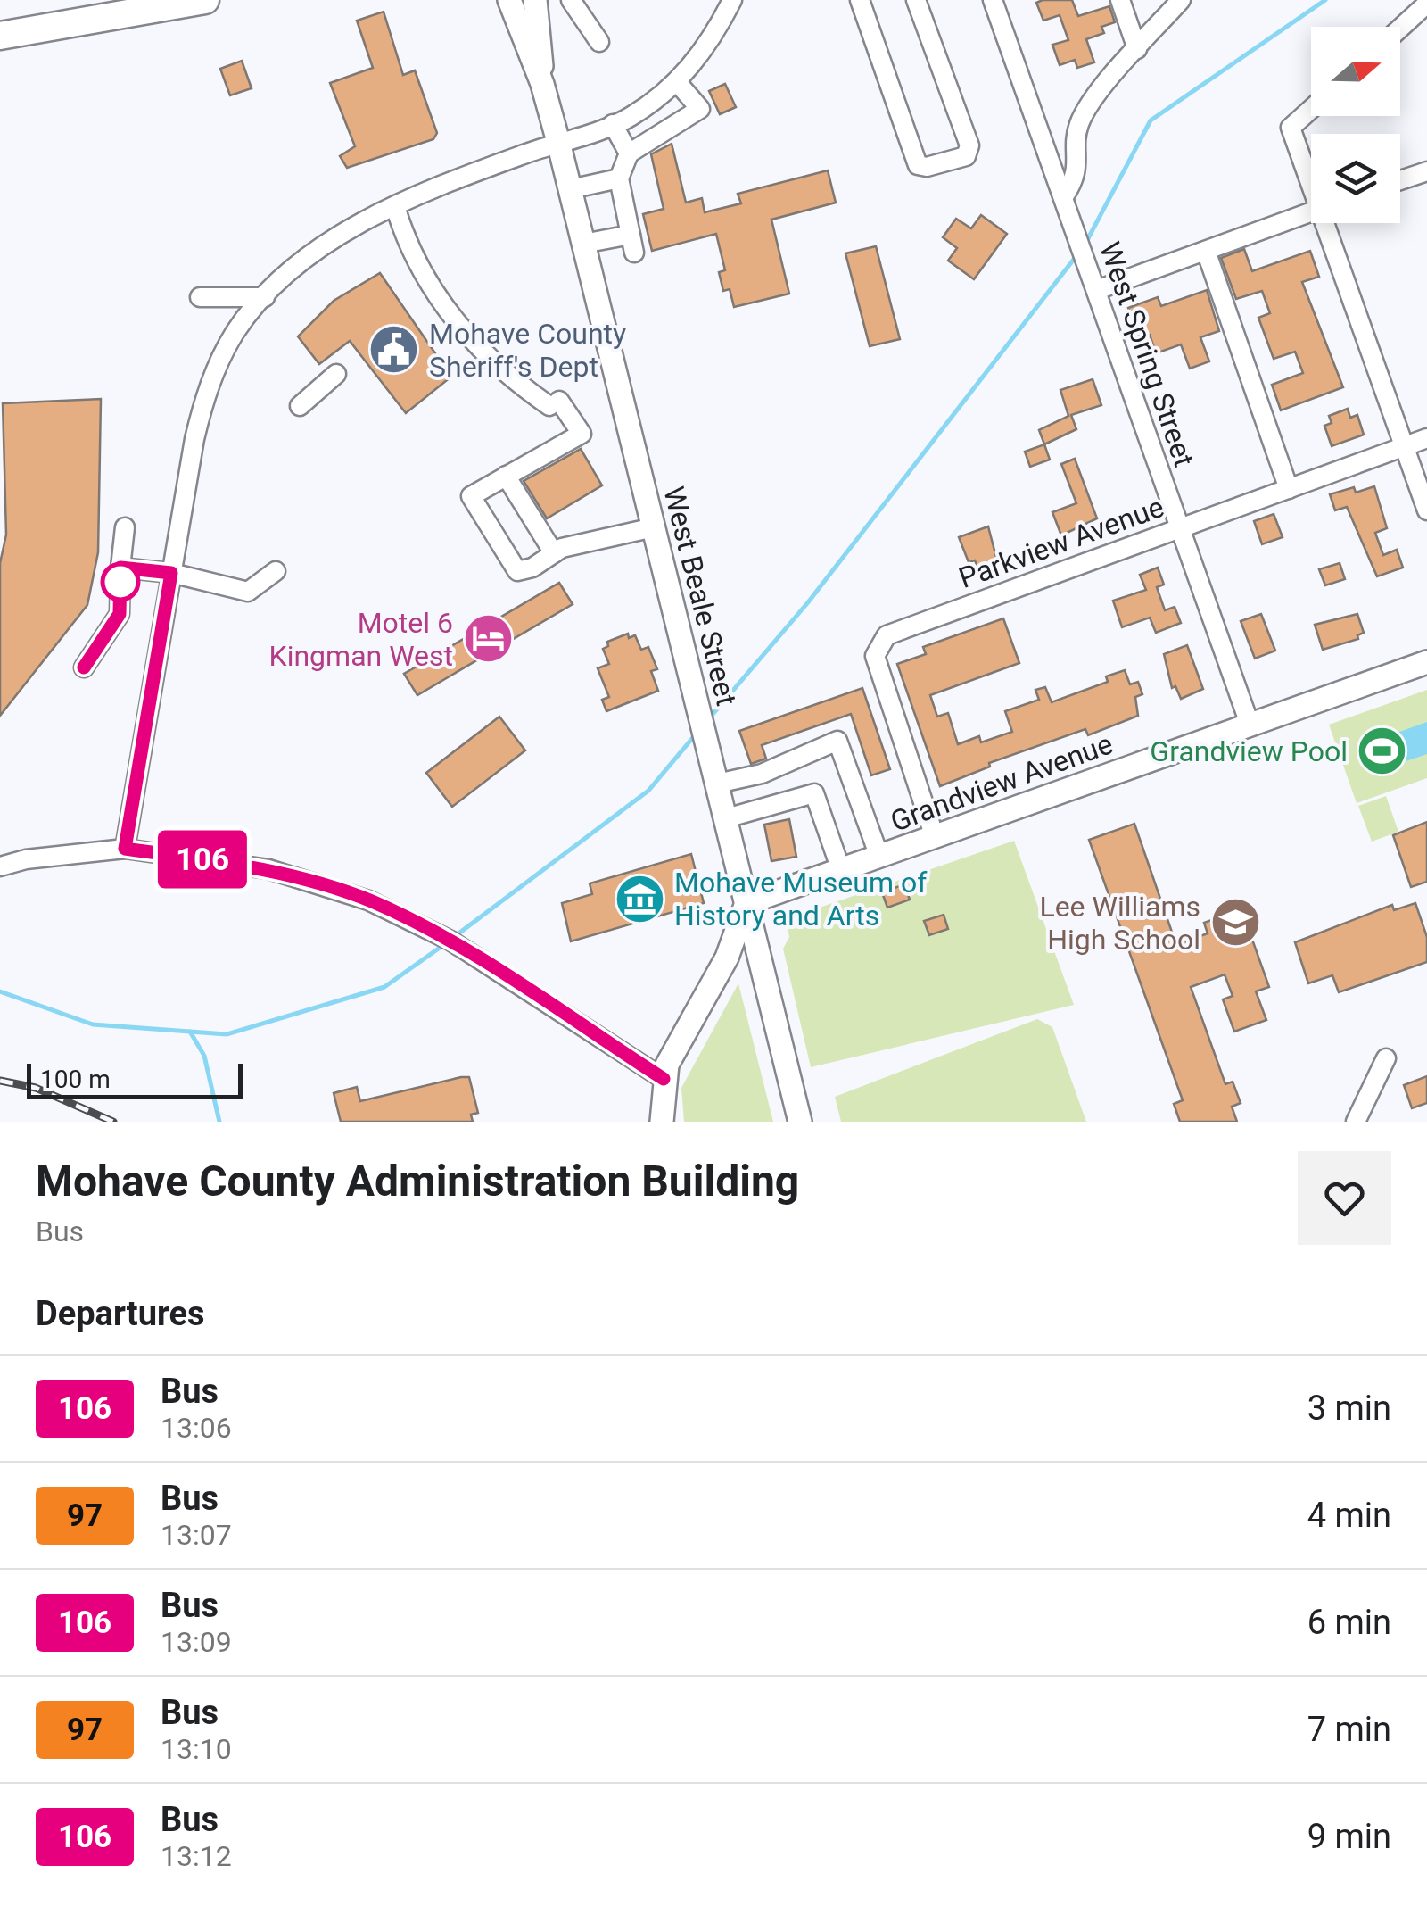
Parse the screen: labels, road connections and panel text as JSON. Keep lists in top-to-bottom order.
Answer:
{
  "streets": {
    "main road": ["West Beale Street", "Grandview Avenue"],
    "street": ["West Spring Street", "Parkview Avenue"]
  },
  "crossings": [
    ["West Spring Street", "Parkview Avenue"],
    ["West Spring Street", "Grandview Avenue"],
    ["Parkview Avenue", "Grandview Avenue"],
    ["West Beale Street", "Grandview Avenue"]
  ],
  "places": {
    "public building": ["Mohave County Sheriff's Dept"],
    "hotel": ["Motel 6 Kingman West"],
    "sports": ["Grandview Pool"],
    "museum": ["Mohave Museum of History and Arts"],
    "school or university": ["Lee Williams High School"]
  },
  "lines": ["bus line 106"],
  "scale_bar": "100 m",
  "north": "right",
  "page": {
    "on_map": "106",
    "scale": "100 m",
    "heading": [
      ["Mohave County Administration Building", "Bus"],
      "Departures"
    ],
    "list": [
      {
        "mark": "106",
        "name": "Bus",
        "note": "13:06",
        "value": "3 min"
      },
      {
        "mark": "97",
        "name": "Bus",
        "note": "13:07",
        "value": "4 min"
      },
      {
        "mark": "106",
        "name": "Bus",
        "note": "13:09",
        "value": "6 min"
      },
      {
        "mark": "97",
        "name": "Bus",
        "note": "13:10",
        "value": "7 min"
      },
      {
        "mark": "106",
        "name": "Bus",
        "note": "13:12",
        "value": "9 min"
      }
    ]
  }
}
